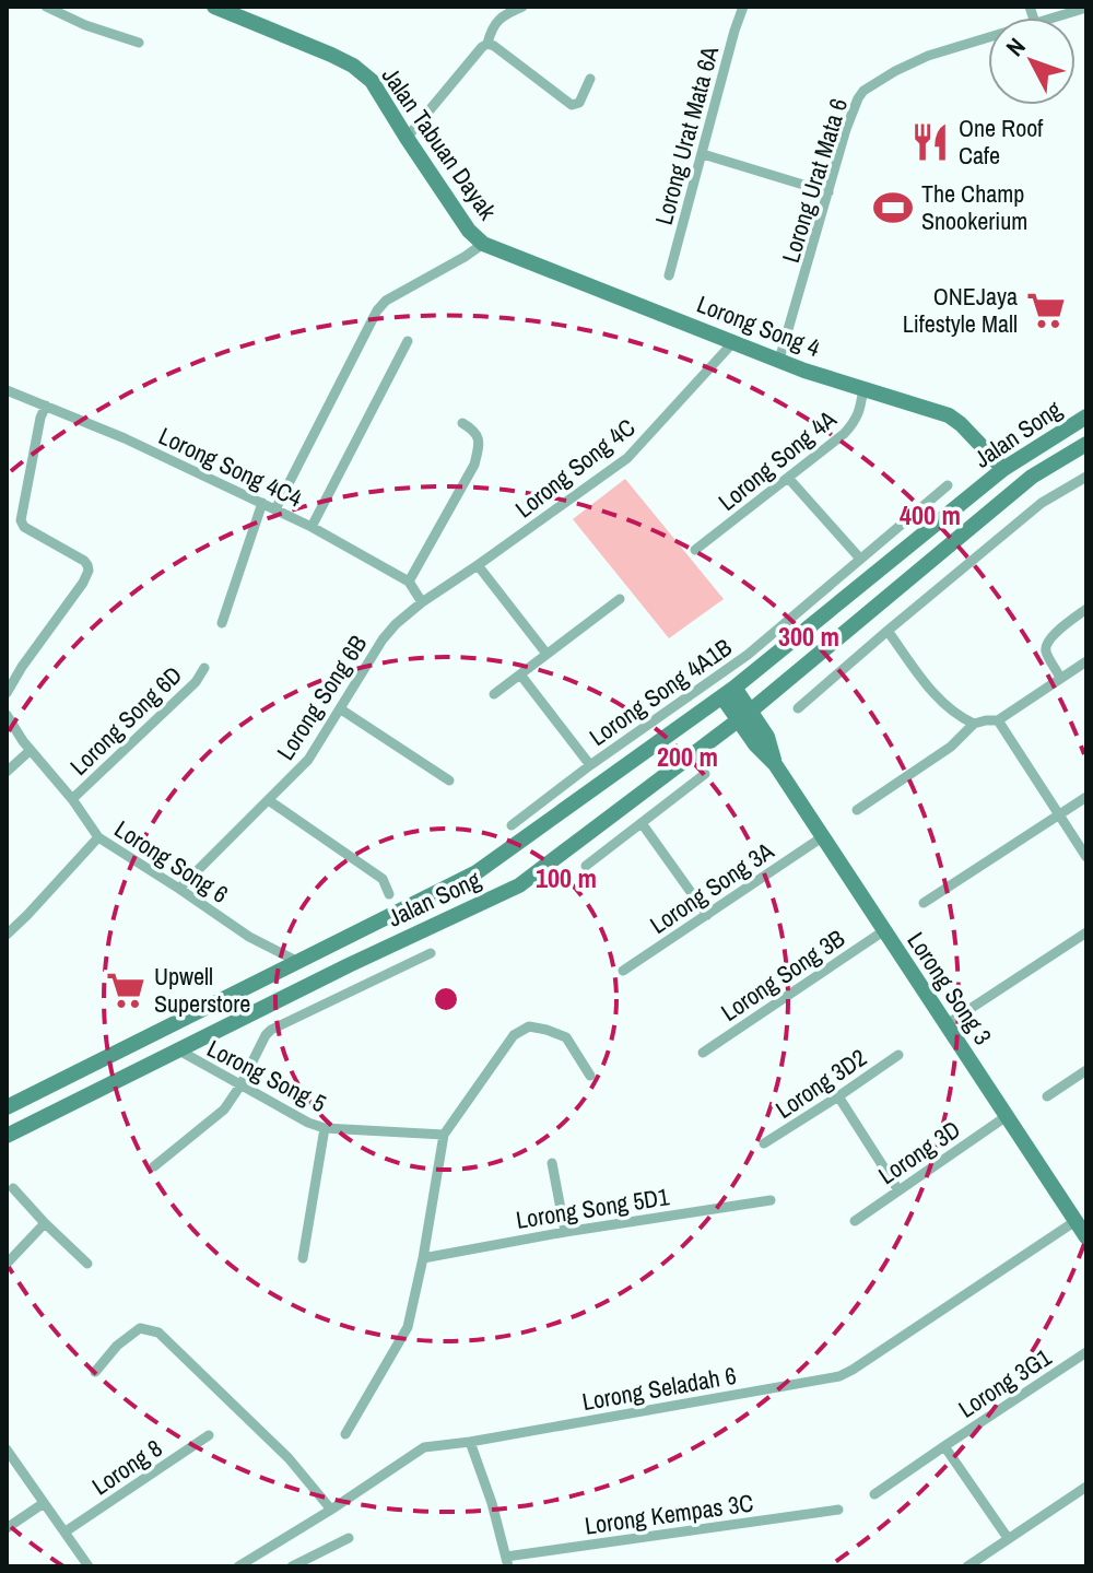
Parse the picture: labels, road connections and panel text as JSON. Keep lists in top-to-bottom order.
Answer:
{
  "streets": {
    "main road": [
      "Jalan Tabuan Dayak",
      "Lorong Song 4",
      "Jalan Song",
      "Lorong Song 3"
    ],
    "street": [
      "Lorong Urat Mata 6A",
      "Lorong Urat Mata 6",
      "Lorong Song 4A",
      "Lorong Song 4C4",
      "Lorong Song 4C",
      "Lorong Song 4A1B",
      "Lorong Song 6B",
      "Lorong Song 6D",
      "Lorong Song 6",
      "Lorong Song 3A",
      "Lorong Song 3B",
      "Lorong Song 5",
      "Lorong 3D2",
      "Lorong 3D",
      "Lorong Song 5D1",
      "Lorong 3G1",
      "Lorong Seladah 6",
      "Lorong 8",
      "Lorong Kempas 3C"
    ]
  },
  "crossings": [
    ["Jalan Tabuan Dayak", "Lorong Song 4"],
    ["Lorong Urat Mata 6", "Lorong Song 4"],
    ["Lorong Song 4", "Jalan Song"],
    ["Lorong Song 4", "Lorong Song 4A"],
    ["Lorong Song 4", "Lorong Song 4C"],
    ["Jalan Song", "Lorong Song 6"],
    ["Jalan Song", "Lorong Song 3"],
    ["Jalan Song", "Lorong Song 5"],
    ["Lorong Song 4C4", "Lorong Song 4C"],
    ["Lorong Song 4C4", "Lorong Song 6B"],
    ["Lorong Song 4C", "Lorong Song 6B"],
    ["Lorong Song 6B", "Lorong Song 6"],
    ["Lorong Song 6D", "Lorong Song 6"],
    ["Lorong Song 3A", "Lorong Song 3"],
    ["Lorong Song 3B", "Lorong Song 3"],
    ["Lorong Song 3", "Lorong 3D"],
    ["Lorong Song 3", "Lorong Seladah 6"]
  ],
  "places": {
    "restaurant": ["One Roof Cafe"],
    "sports": ["The Champ Snookerium"],
    "supermarket": ["ONEJaya Lifestyle Mall", "Upwell Superstore"]
  },
  "north": "top left",
  "rings": [
    "400 m",
    "300 m",
    "200 m",
    "100 m"
  ]
}
